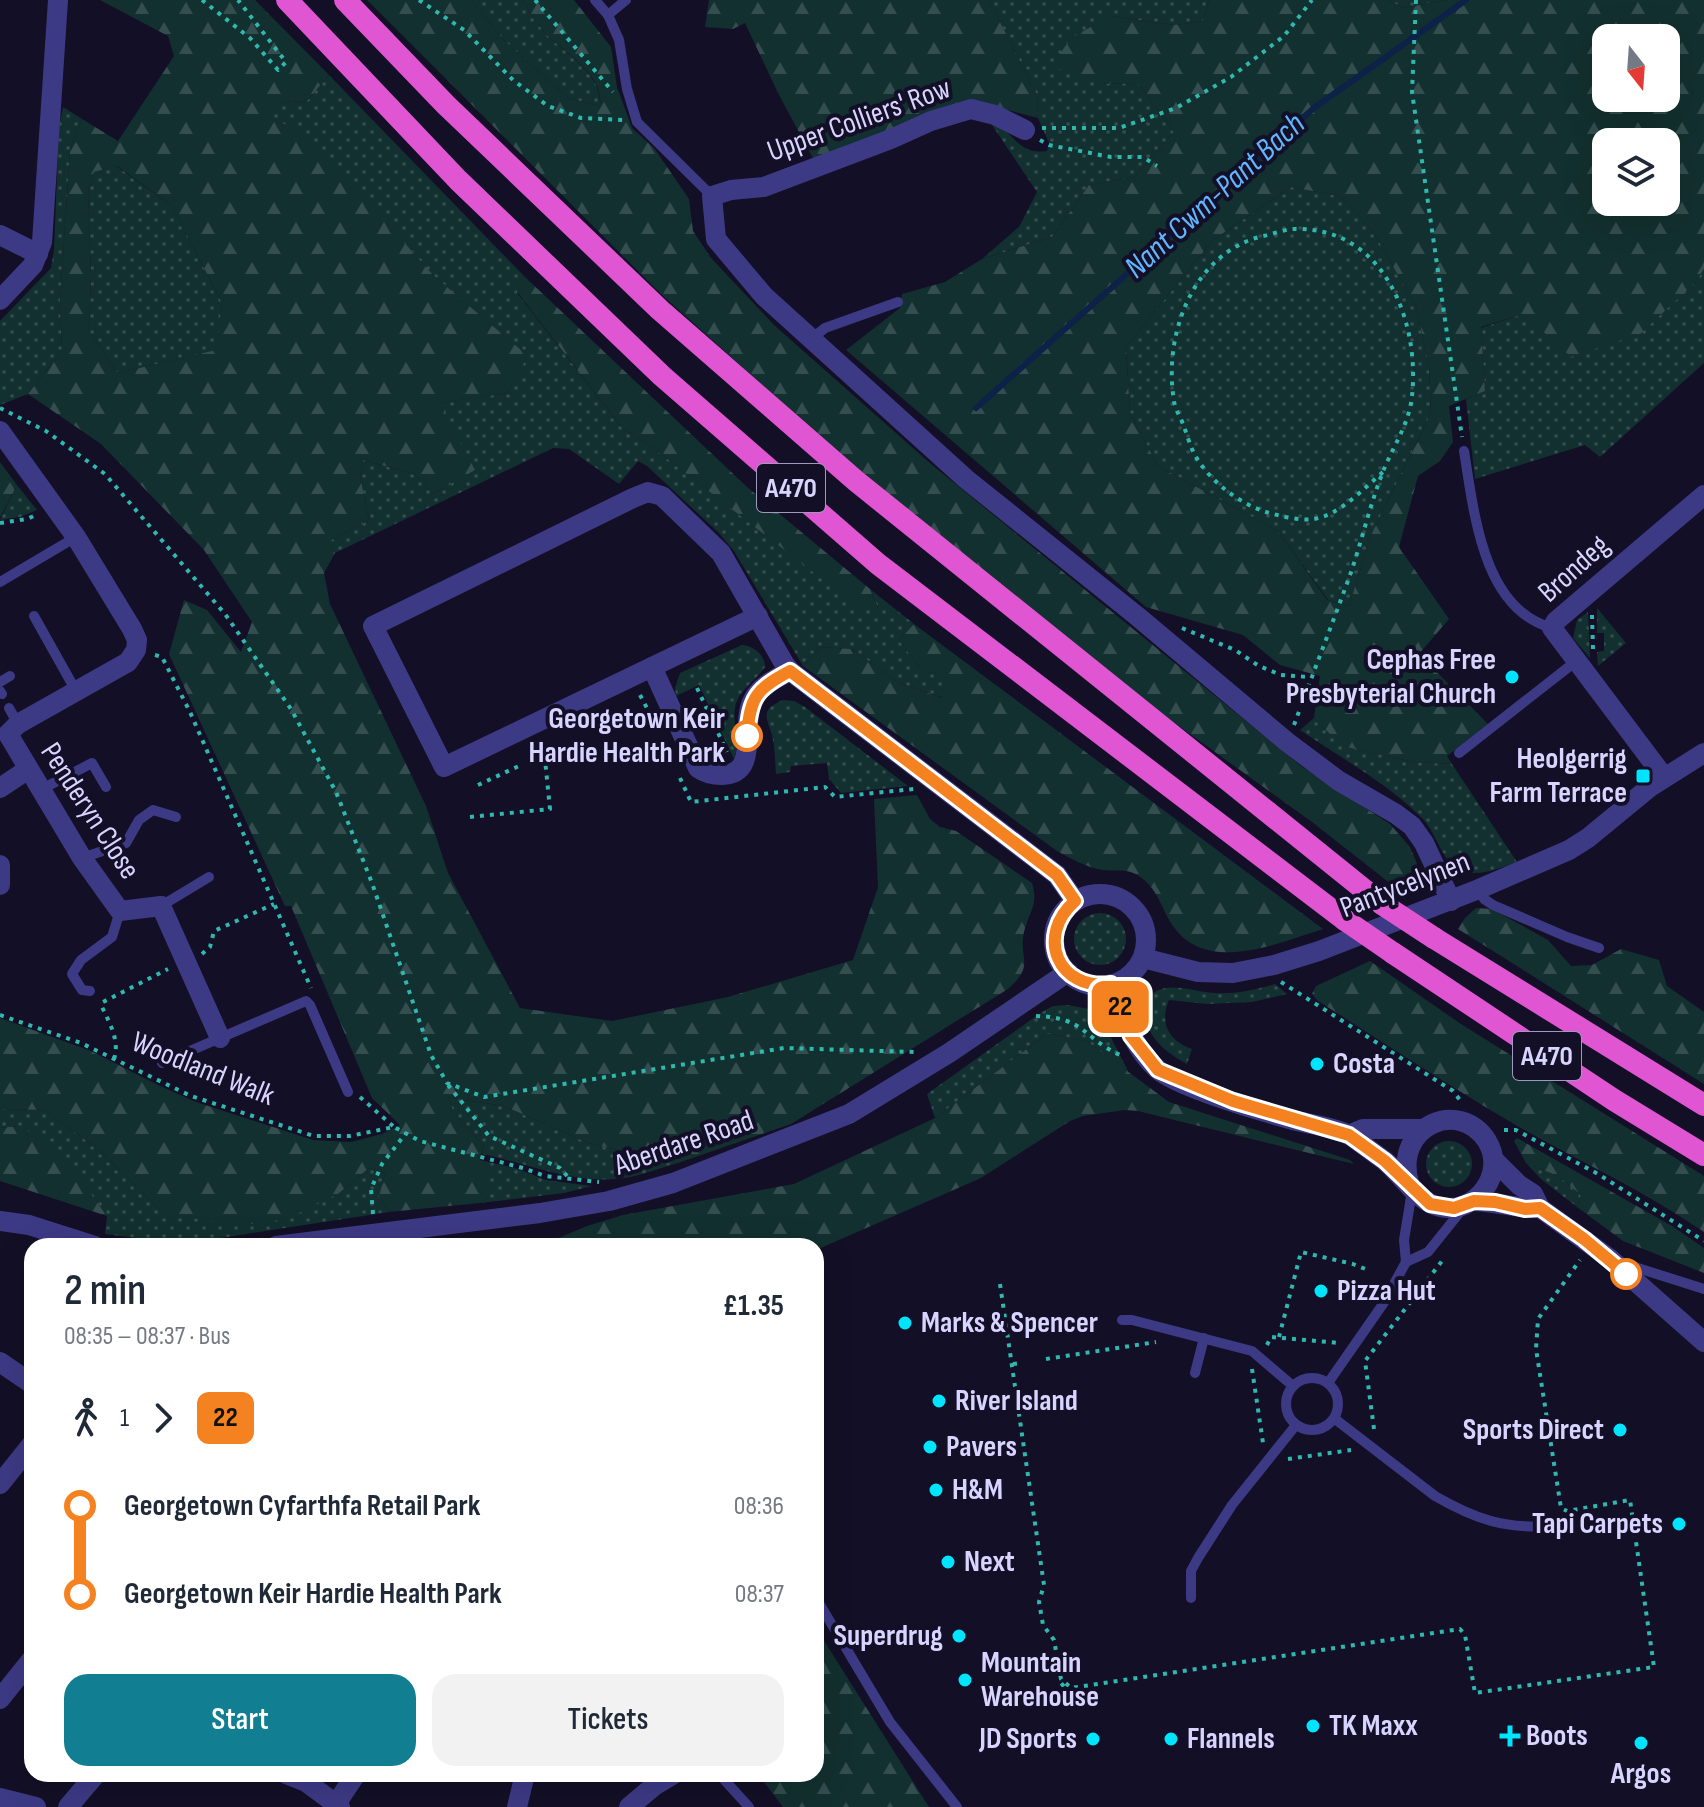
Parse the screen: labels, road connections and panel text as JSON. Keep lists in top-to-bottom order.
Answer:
{
  "streets": {
    "highway": ["A470"],
    "street": [
      "Upper Colliers' Row",
      "Brondeg",
      "Penderyn Close",
      "Pantycelynen",
      "Aberdare Road"
    ],
    "path": ["Woodland Walk"]
  },
  "crossings": [
    ["Brondeg", "Pantycelynen"],
    ["Pantycelynen", "Aberdare Road"]
  ],
  "water": ["Nant Cwm-Pant Bach"],
  "places": {
    "other": [
      "Cephas Free Presbyterial Church",
      "Georgetown Keir Hardie Health Park",
      "Costa",
      "Pizza Hut",
      "Marks & Spencer",
      "River Island",
      "Sports Direct",
      "Pavers",
      "H&M",
      "Tapi Carpets",
      "Next",
      "Superdrug",
      "Mountain Warehouse",
      "TK Maxx",
      "JD Sports",
      "Flannels",
      "Argos"
    ],
    "transit": ["Heolgerrig Farm Terrace"],
    "health": ["Boots"]
  },
  "lines": ["bus line 22"],
  "north": "bottom",
  "page": {
    "on_map": "22",
    "heading": ["2 min", "08:35 – 08:37 · Bus", "£1.35"],
    "legs": ["1", "22"],
    "list": [
      {
        "name": "Georgetown Cyfarthfa Retail Park",
        "value": "08:36"
      },
      {
        "name": "Georgetown Keir Hardie Health Park",
        "value": "08:37"
      }
    ],
    "buttons": ["Start", "Tickets"]
  }
}
